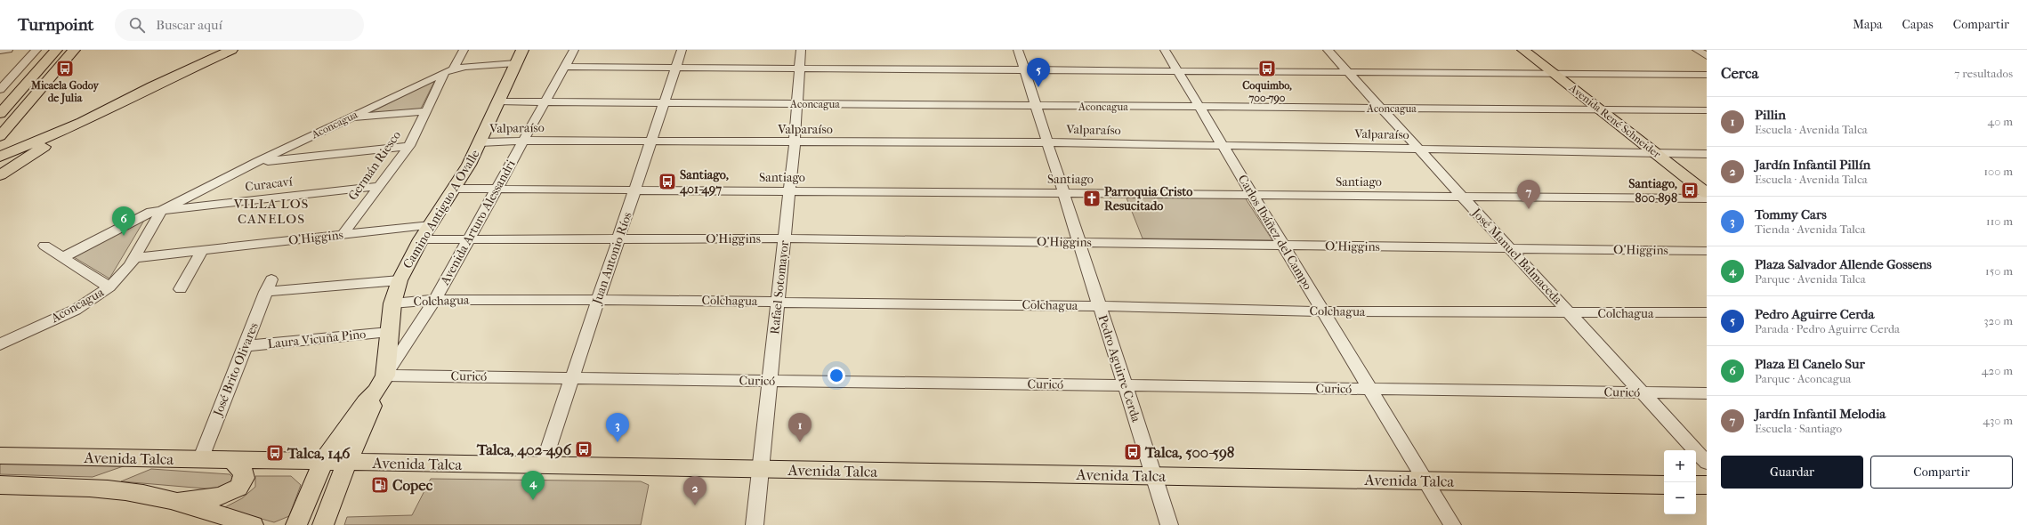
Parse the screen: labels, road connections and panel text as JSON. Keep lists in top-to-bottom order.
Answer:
{
  "streets": {
    "main road": [
      "Avenida René Schneider",
      "Camino Antiguo A Ovalle",
      "Avenida Arturo Alessandri",
      "Avenida Talca"
    ],
    "street": [
      "Aconcagua",
      "Valparaíso",
      "Germán Riesco",
      "Santiago",
      "Curacaví",
      "Carlos Ibáñez del Campo",
      "O'Higgins",
      "José Manuel Balmaceda",
      "Juan Antonio Ríos",
      "Rafael Sotomayor",
      "Colchagua",
      "Laura Vicuña Pino",
      "Pedro Aguirre Cerda",
      "José Brito Olivares",
      "Curicó"
    ]
  },
  "crossings": [
    ["Aconcagua", "Avenida René Schneider"],
    ["Aconcagua", "Germán Riesco"],
    ["Aconcagua", "Curacaví"],
    ["Aconcagua", "Camino Antiguo A Ovalle"],
    ["Aconcagua", "Avenida Arturo Alessandri"],
    ["Aconcagua", "Carlos Ibáñez del Campo"],
    ["Aconcagua", "O'Higgins"],
    ["Aconcagua", "José Manuel Balmaceda"],
    ["Aconcagua", "Juan Antonio Ríos"],
    ["Aconcagua", "Rafael Sotomayor"],
    ["Aconcagua", "Pedro Aguirre Cerda"],
    ["Avenida René Schneider", "Valparaíso"],
    ["Valparaíso", "Camino Antiguo A Ovalle"],
    ["Valparaíso", "Avenida Arturo Alessandri"],
    ["Valparaíso", "Carlos Ibáñez del Campo"],
    ["Valparaíso", "José Manuel Balmaceda"],
    ["Valparaíso", "Juan Antonio Ríos"],
    ["Valparaíso", "Rafael Sotomayor"],
    ["Valparaíso", "Pedro Aguirre Cerda"],
    ["Germán Riesco", "Curacaví"],
    ["Germán Riesco", "O'Higgins"],
    ["Santiago", "Camino Antiguo A Ovalle"],
    ["Santiago", "Avenida Arturo Alessandri"],
    ["Santiago", "Carlos Ibáñez del Campo"],
    ["Santiago", "José Manuel Balmaceda"],
    ["Santiago", "Juan Antonio Ríos"],
    ["Santiago", "Rafael Sotomayor"],
    ["Santiago", "Pedro Aguirre Cerda"],
    ["Camino Antiguo A Ovalle", "Avenida Arturo Alessandri"],
    ["Camino Antiguo A Ovalle", "O'Higgins"],
    ["Camino Antiguo A Ovalle", "Colchagua"],
    ["Camino Antiguo A Ovalle", "Laura Vicuña Pino"],
    ["Camino Antiguo A Ovalle", "José Brito Olivares"],
    ["Camino Antiguo A Ovalle", "Curicó"],
    ["Avenida Arturo Alessandri", "O'Higgins"],
    ["Avenida Arturo Alessandri", "Colchagua"],
    ["Avenida Arturo Alessandri", "Curicó"],
    ["Avenida Arturo Alessandri", "Avenida Talca"],
    ["Carlos Ibáñez del Campo", "O'Higgins"],
    ["Carlos Ibáñez del Campo", "Colchagua"],
    ["Carlos Ibáñez del Campo", "Curicó"],
    ["Carlos Ibáñez del Campo", "Avenida Talca"],
    ["O'Higgins", "José Manuel Balmaceda"],
    ["O'Higgins", "Juan Antonio Ríos"],
    ["O'Higgins", "Rafael Sotomayor"],
    ["O'Higgins", "Pedro Aguirre Cerda"],
    ["José Manuel Balmaceda", "Colchagua"],
    ["José Manuel Balmaceda", "Curicó"],
    ["Juan Antonio Ríos", "Colchagua"],
    ["Juan Antonio Ríos", "Curicó"],
    ["Juan Antonio Ríos", "Avenida Talca"],
    ["Rafael Sotomayor", "Colchagua"],
    ["Rafael Sotomayor", "Curicó"],
    ["Rafael Sotomayor", "Avenida Talca"],
    ["Colchagua", "Pedro Aguirre Cerda"],
    ["Laura Vicuña Pino", "José Brito Olivares"],
    ["Pedro Aguirre Cerda", "Curicó"],
    ["Pedro Aguirre Cerda", "Avenida Talca"],
    ["José Brito Olivares", "Avenida Talca"]
  ],
  "districts": ["VILLA LOS CANELOS"],
  "places": {
    "bus stop": [
      "Micaela Godoy de Julia",
      "Coquimbo, 700-790",
      "Santiago, 401-497",
      "Santiago, 800-898",
      "Talca, 402-496",
      "Talca, 500-598",
      "Talca, 146"
    ],
    "church": ["Parroquia Cristo Resucitado"],
    "fuel station": ["Copec"]
  },
  "page": {
    "header": "Turnpoint",
    "search": "Buscar aquí",
    "nav": ["Mapa", "Capas", "Compartir"],
    "heading": ["Cerca", "7 resultados"],
    "pins": [
      "5",
      "7",
      "6",
      "1",
      "3",
      "4",
      "2"
    ],
    "list": [
      {
        "mark": "1",
        "name": "Pillin",
        "note": "Escuela · Avenida Talca",
        "value": "40 m"
      },
      {
        "mark": "2",
        "name": "Jardín Infantil Pillín",
        "note": "Escuela · Avenida Talca",
        "value": "100 m"
      },
      {
        "mark": "3",
        "name": "Tommy Cars",
        "note": "Tienda · Avenida Talca",
        "value": "110 m"
      },
      {
        "mark": "4",
        "name": "Plaza Salvador Allende Gossens",
        "note": "Parque · Avenida Talca",
        "value": "150 m"
      },
      {
        "mark": "5",
        "name": "Pedro Aguirre Cerda",
        "note": "Parada · Pedro Aguirre Cerda",
        "value": "320 m"
      },
      {
        "mark": "6",
        "name": "Plaza El Canelo Sur",
        "note": "Parque · Aconcagua",
        "value": "420 m"
      },
      {
        "mark": "7",
        "name": "Jardín Infantil Melodia",
        "note": "Escuela · Santiago",
        "value": "430 m"
      }
    ],
    "buttons": ["Guardar", "Compartir"],
    "map_buttons": ["+", "−"]
  }
}
